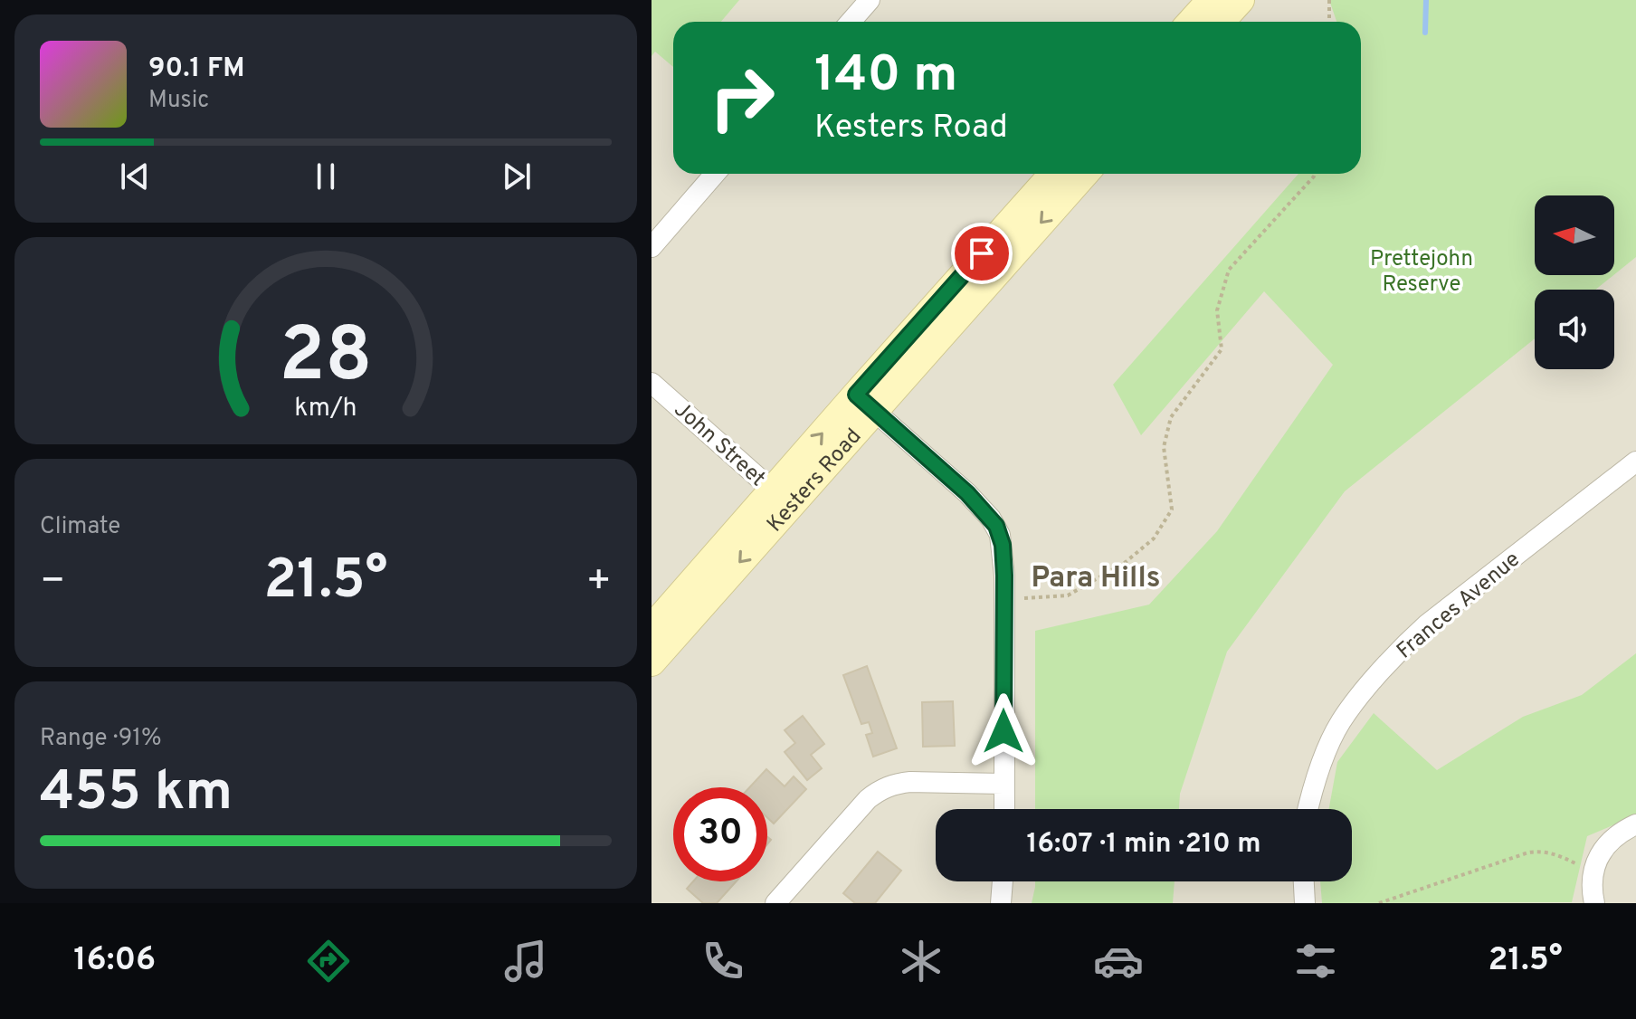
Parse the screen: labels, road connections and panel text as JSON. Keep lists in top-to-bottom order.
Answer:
{
  "streets": {
    "main road": ["Kesters Road"],
    "street": ["John Street", "Frances Avenue"]
  },
  "crossings": [
    ["John Street", "Kesters Road"]
  ],
  "districts": ["Para Hills"],
  "parks": ["Prettejohn Reserve"],
  "north": "left",
  "page": {
    "turn": ["140 m", "Kesters Road"],
    "song": ["90.1 FM", "Music"],
    "tile": [
      "Climate",
      ["Range · 91%", "455 km"]
    ],
    "heat": ["−", "21.5°", "+"],
    "limit": "30",
    "trip": "16:07 · 1 min · 210 m",
    "tabs": ["16:06", "21.5°"],
    "gauge": ["28", "km/h"]
  }
}
